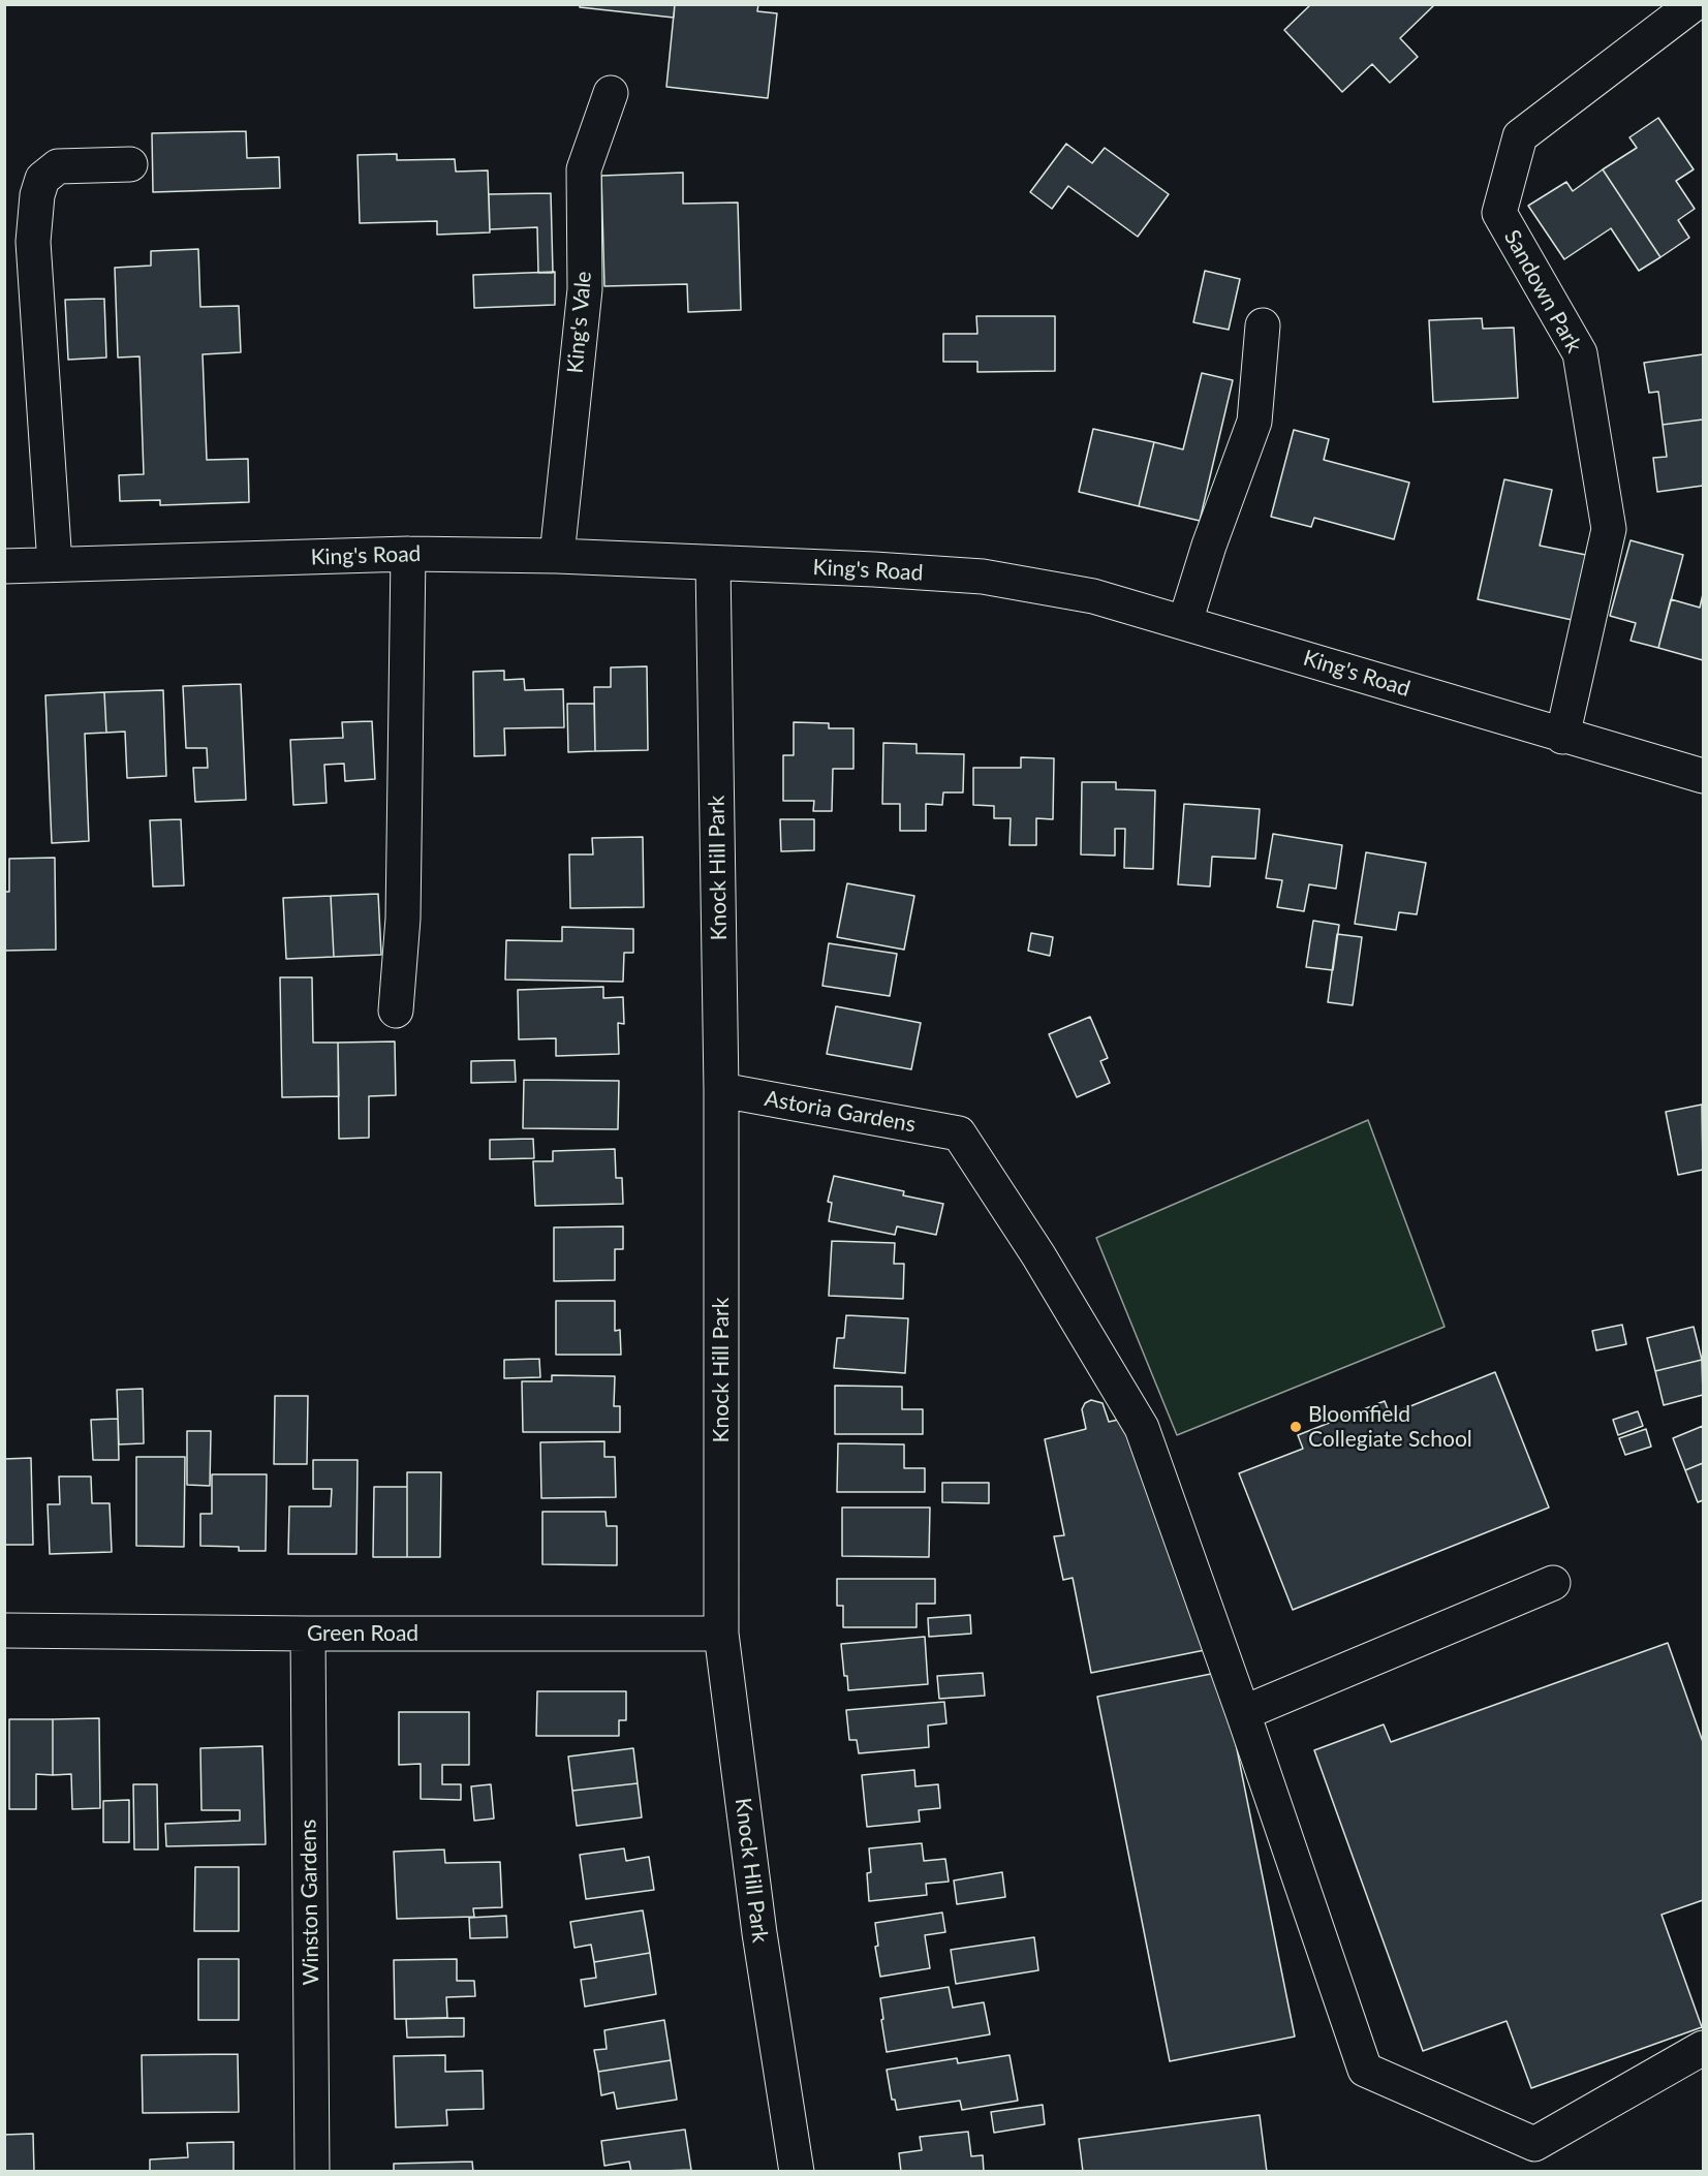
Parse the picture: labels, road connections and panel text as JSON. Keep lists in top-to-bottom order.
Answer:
{
  "streets": {
    "street": [
      "Sandown Park",
      "King's Vale",
      "King's Road",
      "Knock Hill Park",
      "Astoria Gardens",
      "Green Road",
      "Winston Gardens"
    ]
  },
  "crossings": [
    ["Sandown Park", "King's Road"],
    ["King's Vale", "King's Road"],
    ["King's Road", "Knock Hill Park"],
    ["Knock Hill Park", "Astoria Gardens"],
    ["Knock Hill Park", "Green Road"],
    ["Green Road", "Winston Gardens"]
  ],
  "places": ["Bloomfield Collegiate School"]
}
